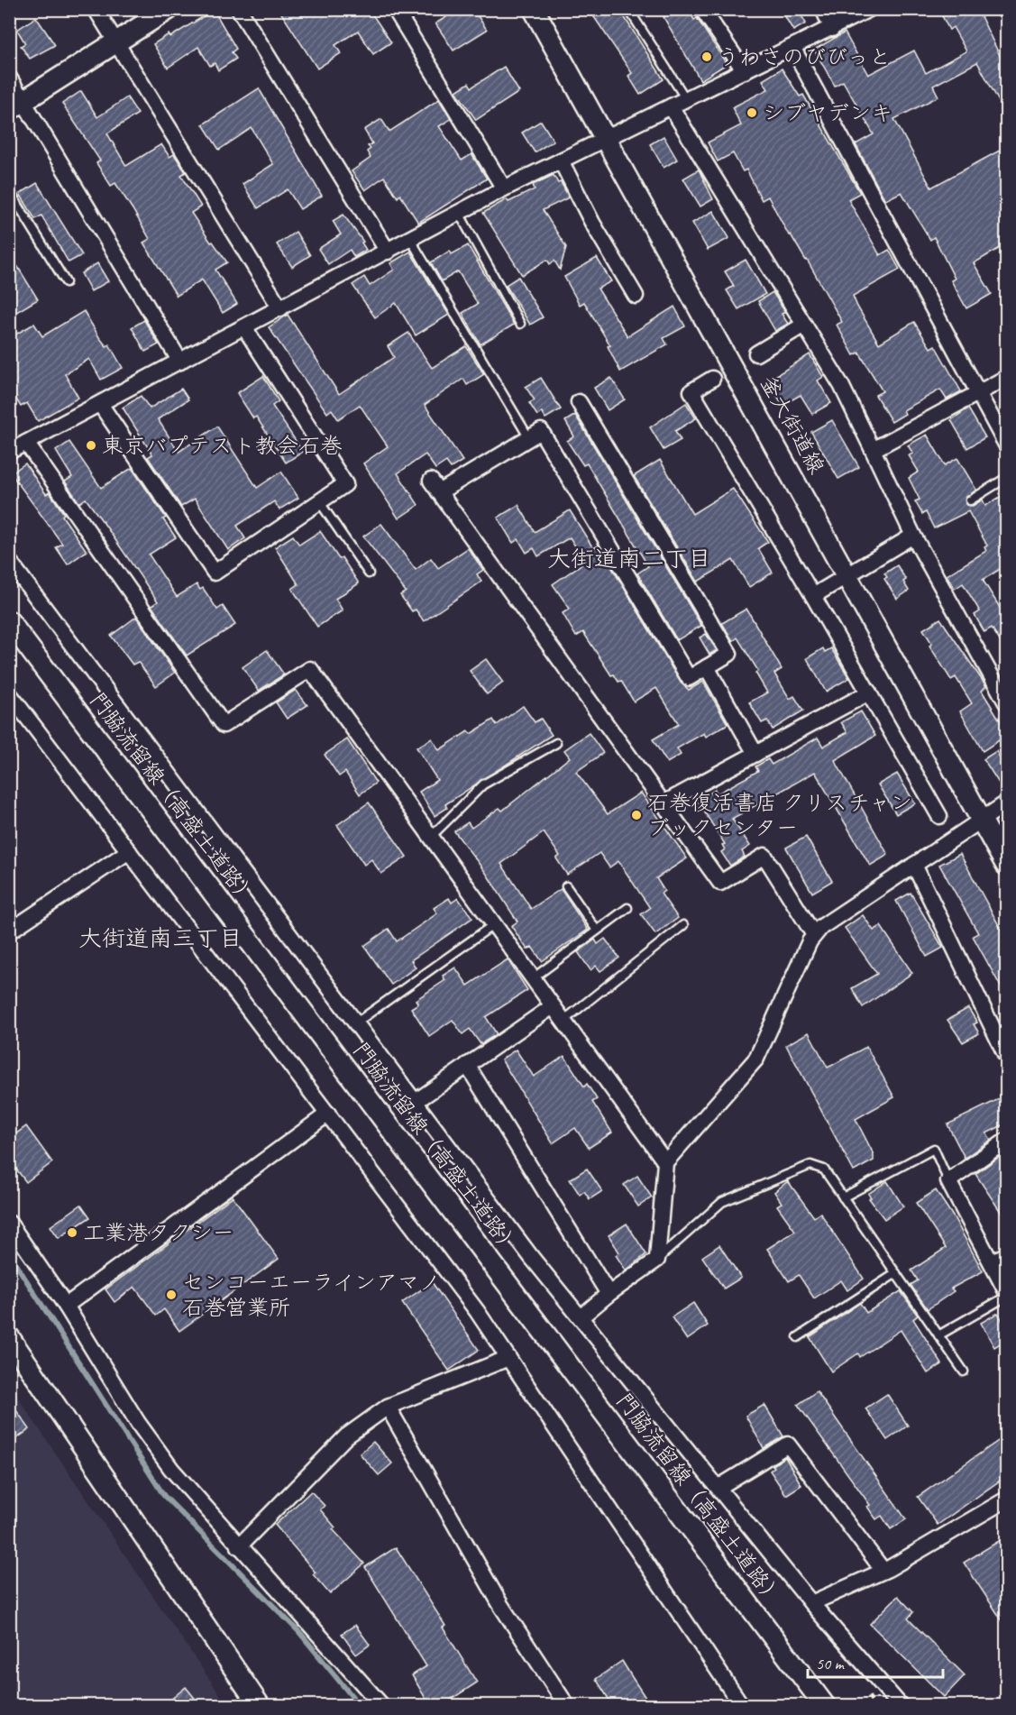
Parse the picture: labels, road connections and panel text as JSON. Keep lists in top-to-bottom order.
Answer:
{
  "streets": {
    "street": ["釜大街道線", "門脇流留線（高盛土道路）"]
  },
  "districts": ["大街道南二丁目", "大街道南三丁目"],
  "places": [
    "うわさのびびっと",
    "シブヤデンキ",
    "東京バプテスト教会石巻",
    "石巻復活書店 クリスチャン ブックセンター",
    "工業港タクシー",
    "センコーエーラインアマノ 石巻営業所"
  ],
  "scale_bar": "50 m"
}
